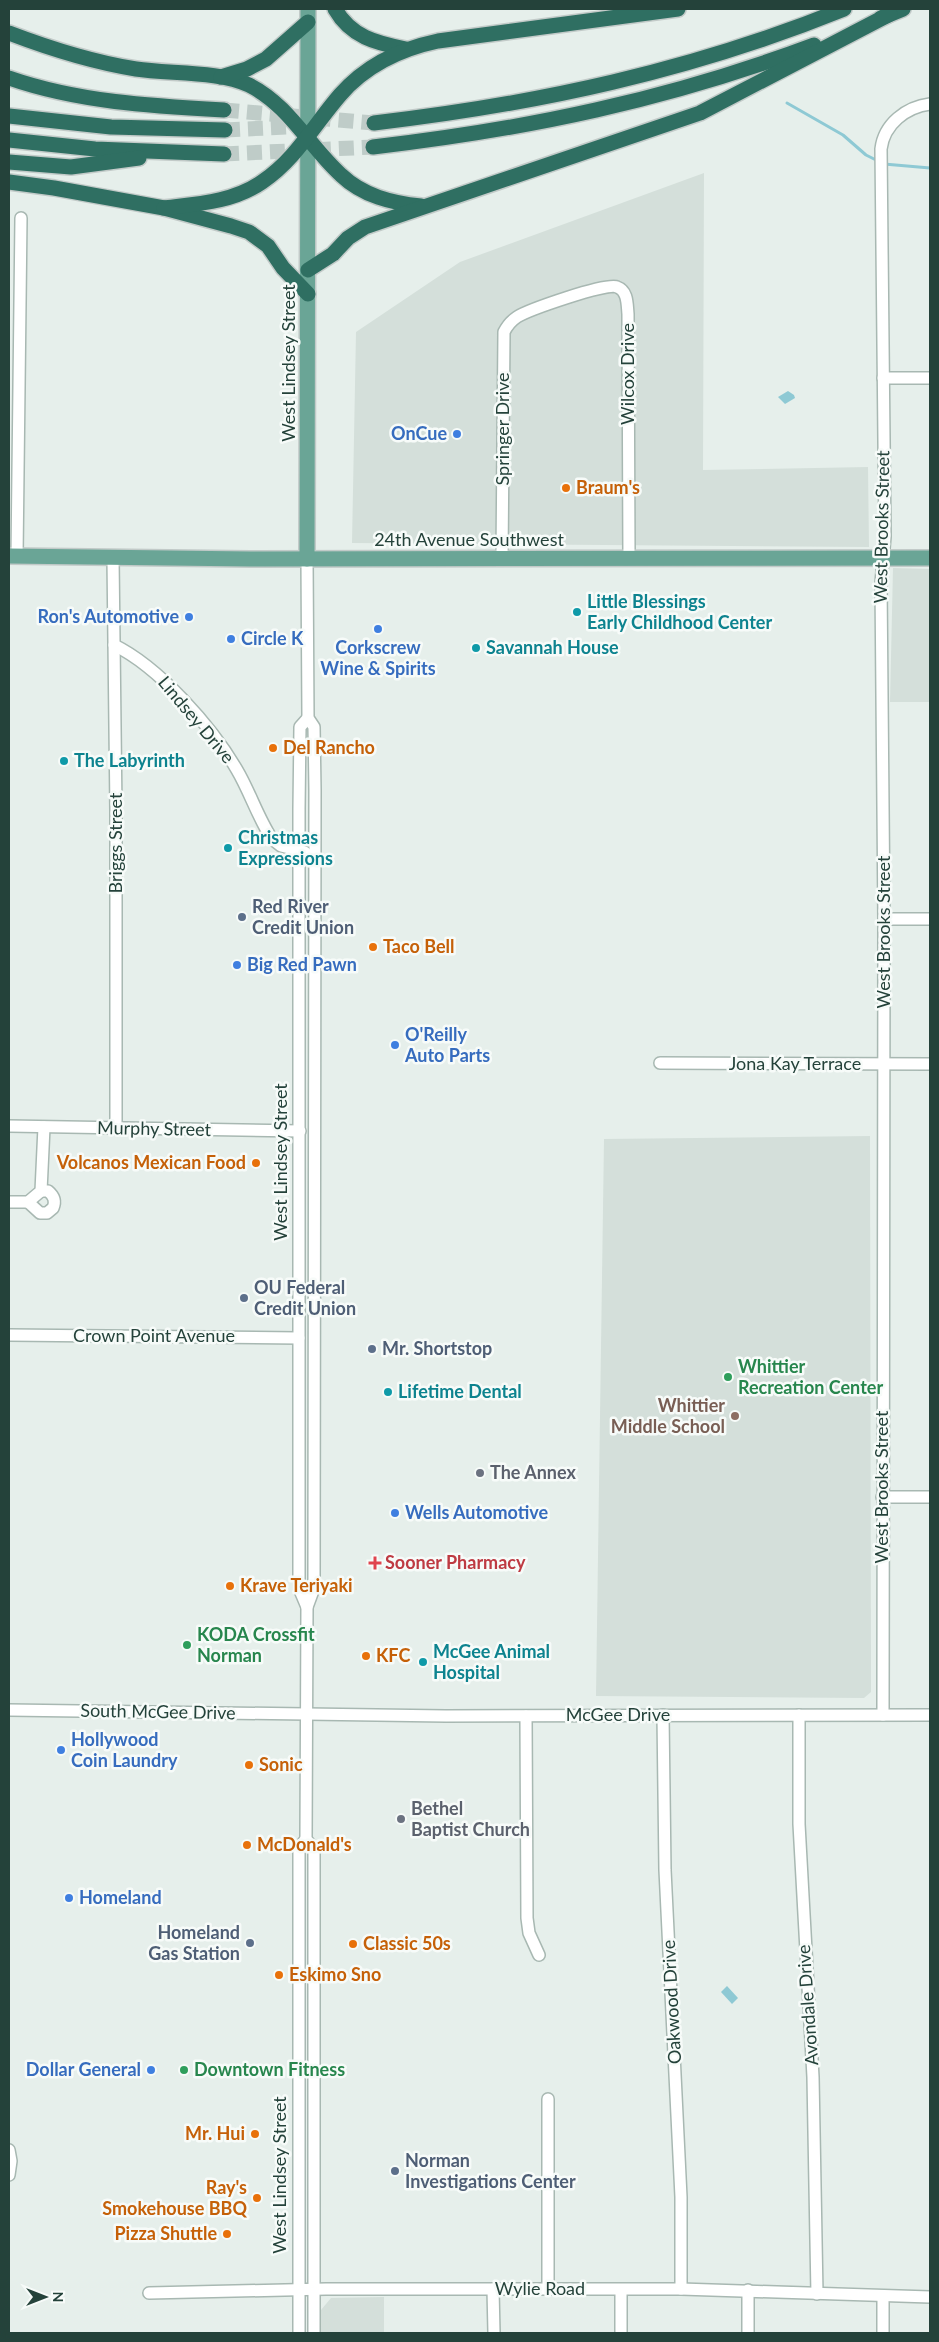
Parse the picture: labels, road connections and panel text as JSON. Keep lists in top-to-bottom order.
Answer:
{
  "streets": {
    "main road": ["West Lindsey Street", "24th Avenue Southwest"],
    "street": [
      "Wilcox Drive",
      "Springer Drive",
      "West Brooks Street",
      "Lindsey Drive",
      "Briggs Street",
      "Jona Kay Terrace",
      "Murphy Street",
      "Crown Point Avenue",
      "South McGee Drive",
      "McGee Drive",
      "Oakwood Drive",
      "Avondale Drive",
      "Wylie Road"
    ]
  },
  "crossings": [
    ["West Lindsey Street", "24th Avenue Southwest"],
    ["West Lindsey Street", "Lindsey Drive"],
    ["West Lindsey Street", "Murphy Street"],
    ["West Lindsey Street", "Crown Point Avenue"],
    ["West Lindsey Street", "South McGee Drive"],
    ["West Lindsey Street", "McGee Drive"],
    ["West Lindsey Street", "Wylie Road"],
    ["Wilcox Drive", "Springer Drive"],
    ["Wilcox Drive", "24th Avenue Southwest"],
    ["Springer Drive", "24th Avenue Southwest"],
    ["West Brooks Street", "24th Avenue Southwest"],
    ["West Brooks Street", "Jona Kay Terrace"],
    ["West Brooks Street", "McGee Drive"],
    ["24th Avenue Southwest", "Briggs Street"],
    ["Lindsey Drive", "Briggs Street"],
    ["Briggs Street", "Murphy Street"],
    ["South McGee Drive", "McGee Drive"],
    ["McGee Drive", "Oakwood Drive"],
    ["McGee Drive", "Avondale Drive"],
    ["Oakwood Drive", "Wylie Road"],
    ["Avondale Drive", "Wylie Road"]
  ],
  "places": {
    "other": [
      "OnCue",
      "Braum's",
      "Little Blessings Early Childhood Center",
      "Ron's Automotive",
      "Corkscrew Wine & Spirits",
      "Circle K",
      "Savannah House",
      "Del Rancho",
      "The Labyrinth",
      "Christmas Expressions",
      "Red River Credit Union",
      "Taco Bell",
      "Big Red Pawn",
      "O'Reilly Auto Parts",
      "Volcanos Mexican Food",
      "OU Federal Credit Union",
      "Mr. Shortstop",
      "Whittier Recreation Center",
      "Lifetime Dental",
      "Whittier Middle School",
      "The Annex",
      "Wells Automotive",
      "Krave Teriyaki",
      "KODA Crossfit Norman",
      "KFC",
      "McGee Animal Hospital",
      "Hollywood Coin Laundry",
      "Sonic",
      "Bethel Baptist Church",
      "McDonald's",
      "Homeland",
      "Homeland Gas Station",
      "Classic 50s",
      "Eskimo Sno",
      "Dollar General",
      "Downtown Fitness",
      "Mr. Hui",
      "Norman Investigations Center",
      "Ray's Smokehouse BBQ",
      "Pizza Shuttle"
    ],
    "health": ["Sooner Pharmacy"]
  },
  "north": "right"
}
